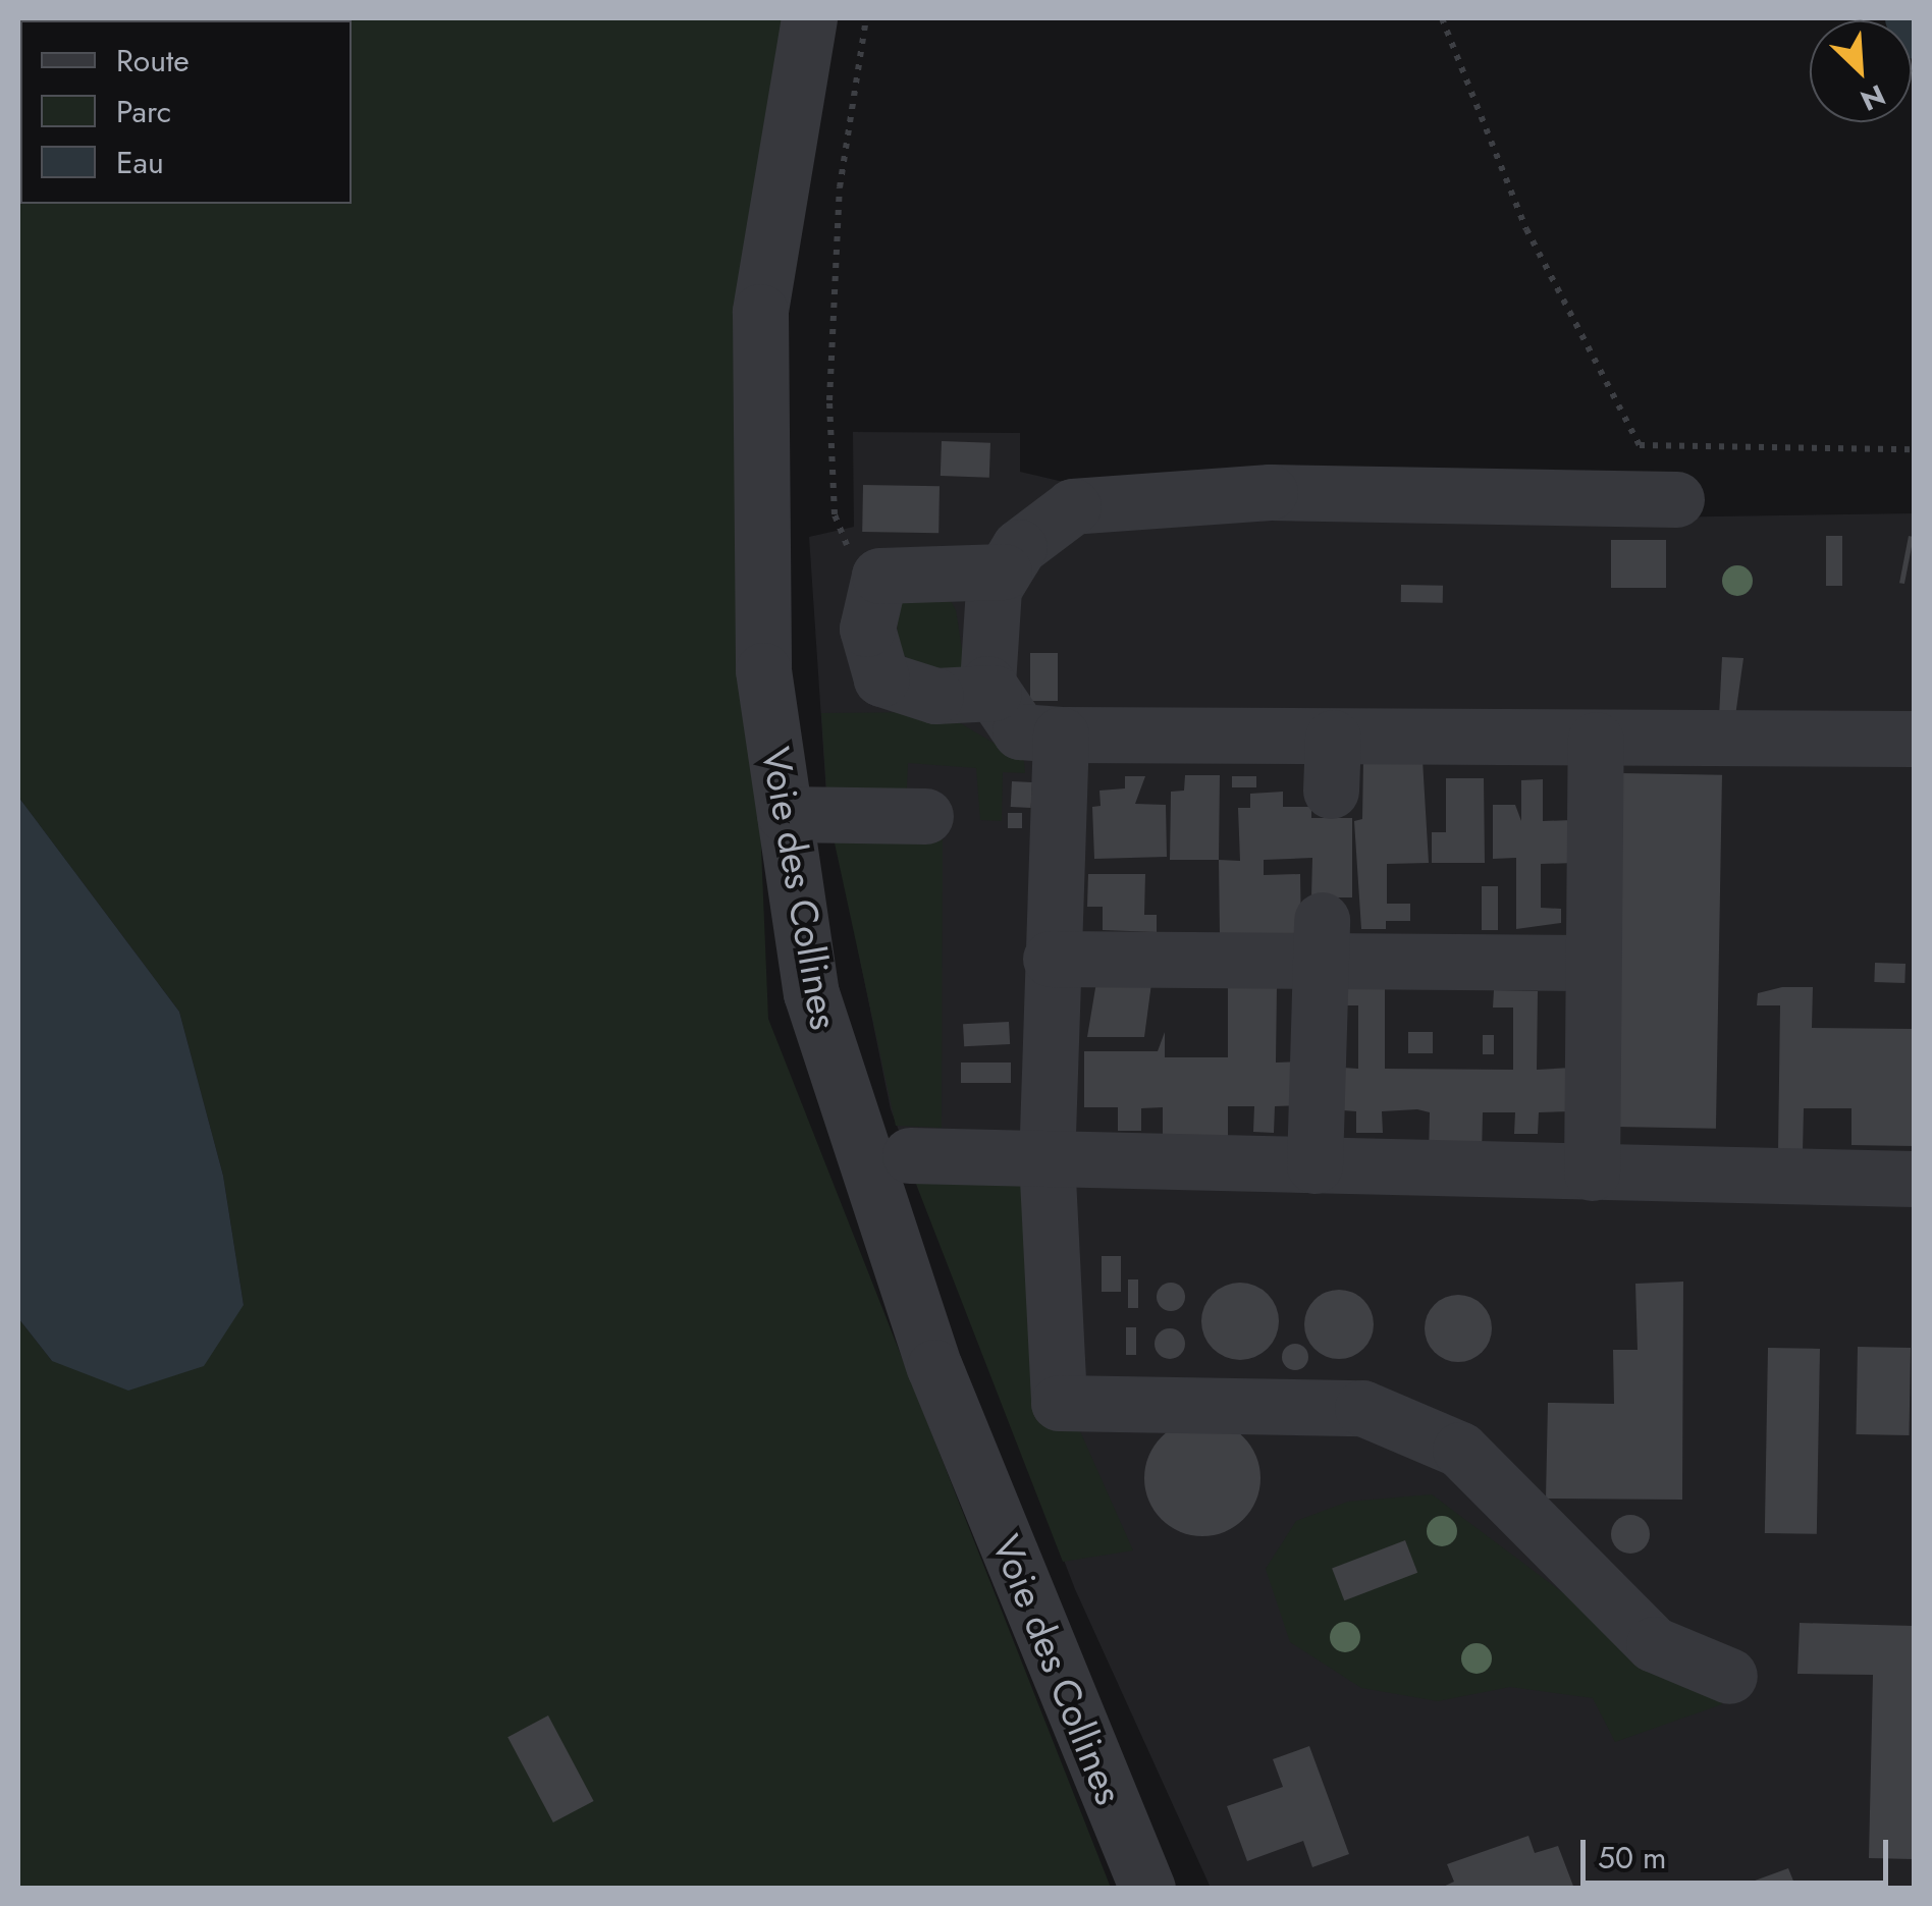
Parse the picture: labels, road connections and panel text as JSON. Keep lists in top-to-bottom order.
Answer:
{
  "streets": {
    "street": ["Voie des Collines"]
  },
  "legend": ["Route", "Parc", "Eau"],
  "scale_bar": "50 m",
  "north": "bottom right"
}
